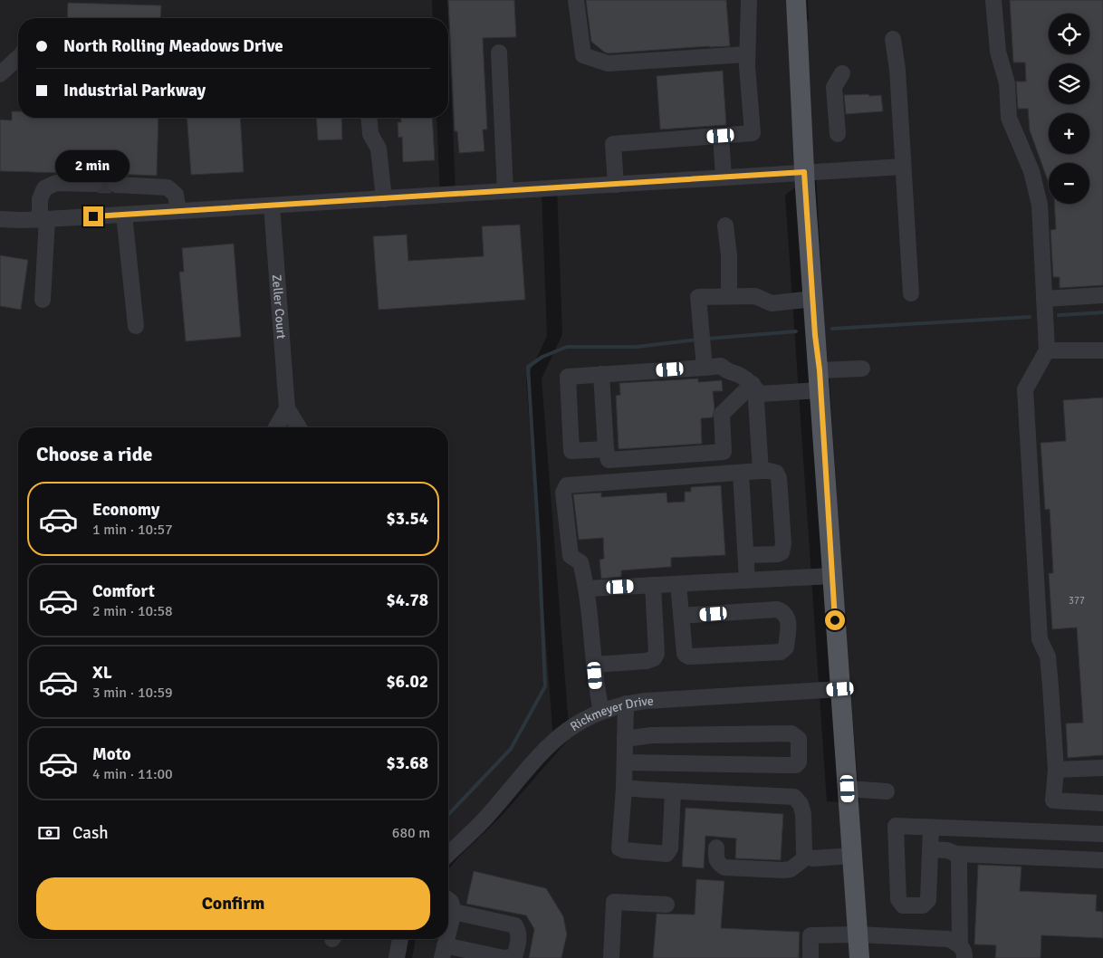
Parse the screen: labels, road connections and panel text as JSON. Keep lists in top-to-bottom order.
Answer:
{
  "streets": {
    "street": ["Zeller Court", "Rickmeyer Drive"]
  },
  "house_numbers": ["377"],
  "page": {
    "map_buttons": ["+", "−"],
    "banner": ["North Rolling Meadows Drive", "Industrial Parkway"],
    "bubble": "2 min",
    "heading": "Choose a ride",
    "list": [
      {
        "name": "Economy",
        "note": "1 min · 10:57",
        "value": "$3.54"
      },
      {
        "name": "Comfort",
        "note": "2 min · 10:58",
        "value": "$4.78"
      },
      {
        "name": "XL",
        "note": "3 min · 10:59",
        "value": "$6.02"
      },
      {
        "name": "Moto",
        "note": "4 min · 11:00",
        "value": "$3.68"
      }
    ],
    "pay": ["Cash", "680 m"],
    "buttons": "Confirm"
  }
}
